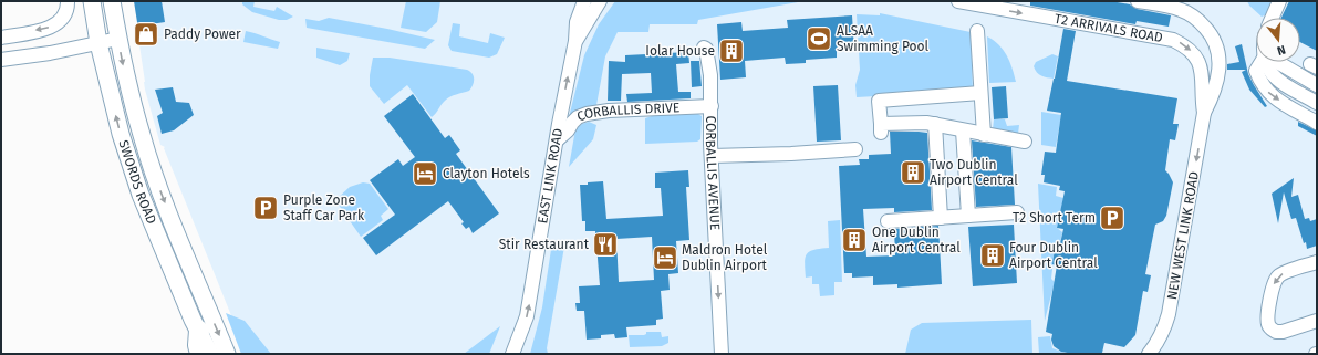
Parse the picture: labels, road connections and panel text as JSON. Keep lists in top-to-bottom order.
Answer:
{
  "streets": {
    "main road": ["SWORDS ROAD"],
    "street": [
      "T2 ARRIVALS ROAD",
      "CORBALLIS DRIVE",
      "CORBALLIS AVENUE",
      "EAST LINK ROAD",
      "NEW WEST LINK ROAD"
    ]
  },
  "crossings": [
    ["T2 ARRIVALS ROAD", "NEW WEST LINK ROAD"],
    ["CORBALLIS DRIVE", "CORBALLIS AVENUE"],
    ["CORBALLIS DRIVE", "EAST LINK ROAD"]
  ],
  "one_way": ["CORBALLIS AVENUE", "EAST LINK ROAD", "NEW WEST LINK ROAD"],
  "places": {
    "shop": ["Paddy Power"],
    "sports": ["ALSAA Swimming Pool"],
    "building": [
      "Iolar House",
      "Two Dublin Airport Central",
      "One Dublin Airport Central",
      "Four Dublin Airport Central"
    ],
    "hotel": ["Clayton Hotels", "Maldron Hotel Dublin Airport"],
    "parking": ["Purple Zone Staff Car Park", "T2 Short Term"],
    "restaurant": ["Stir Restaurant"]
  },
  "north": "bottom"
}
